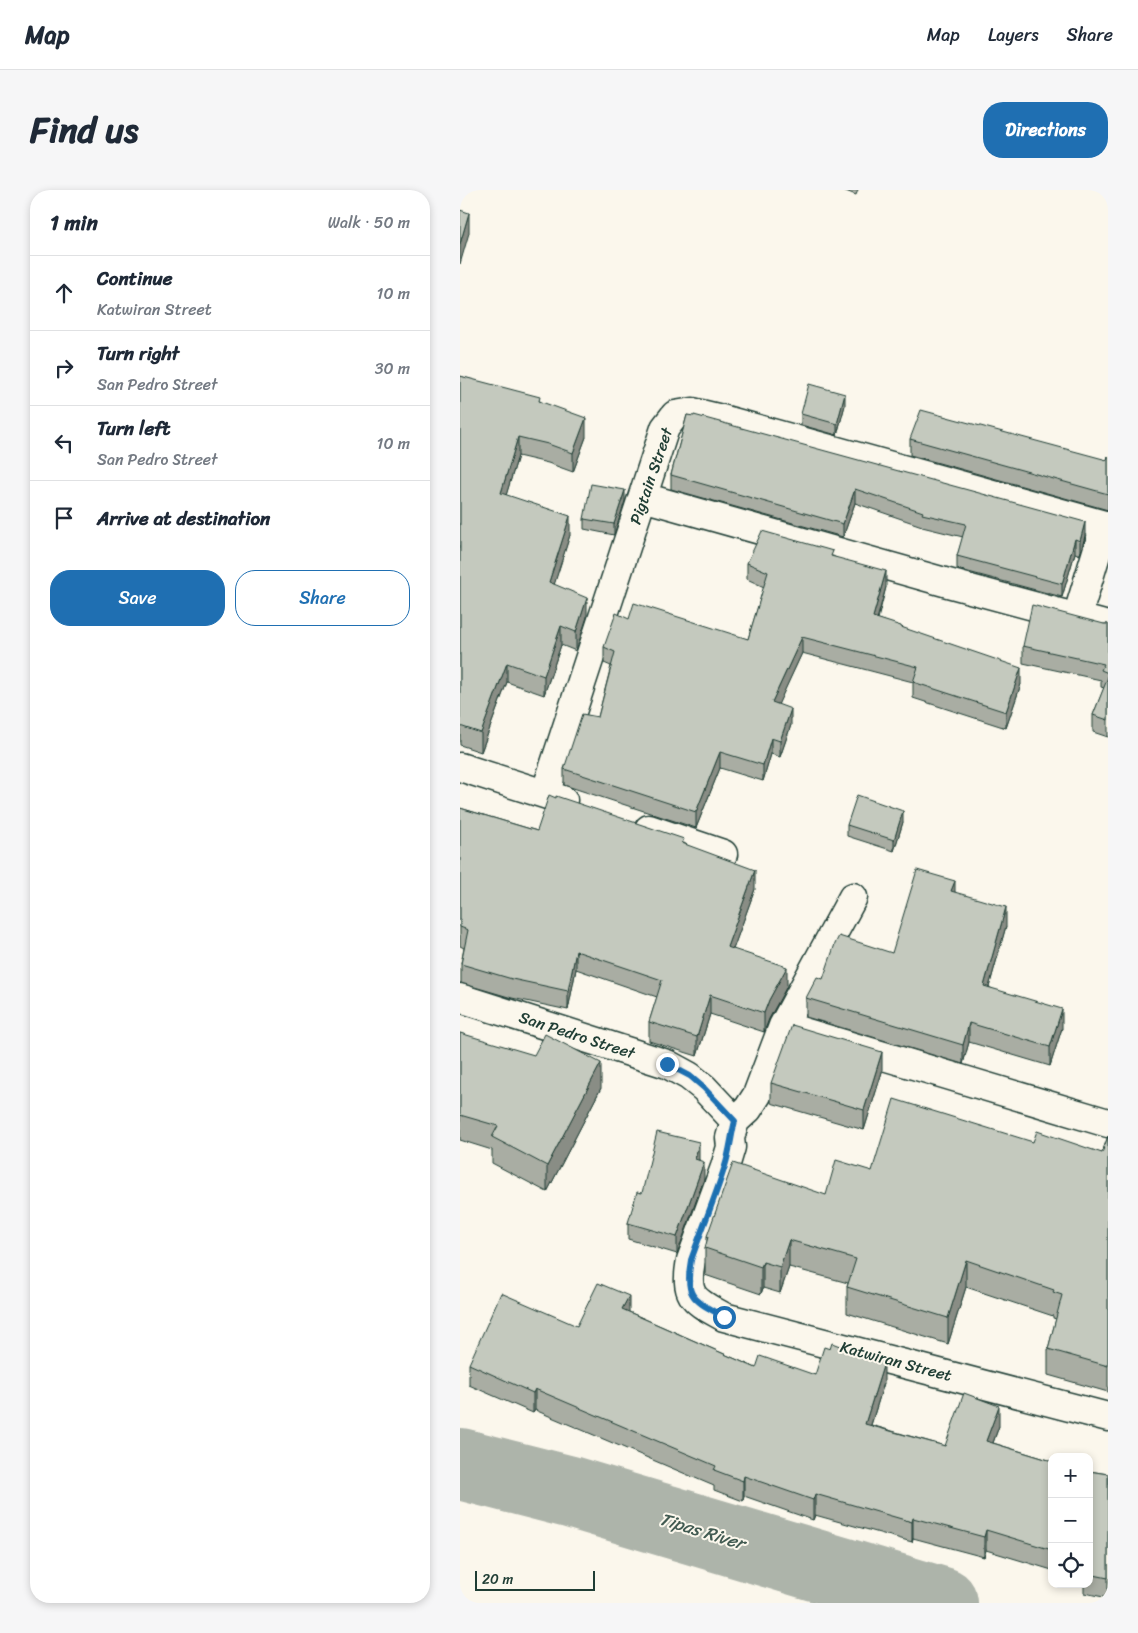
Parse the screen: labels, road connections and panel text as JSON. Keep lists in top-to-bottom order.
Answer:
{
  "streets": {
    "street": ["Pigtain Street", "San Pedro Street", "Katwiran Street"]
  },
  "crossings": [
    ["San Pedro Street", "Katwiran Street"]
  ],
  "water": ["Tipas River"],
  "scale_bar": "20 m",
  "page": {
    "header": "Map",
    "nav": ["Map", "Layers", "Share"],
    "title": "Find us",
    "buttons": [
      "Directions",
      ["Save", "Share"]
    ],
    "heading": ["1 min", "Walk · 50 m"],
    "list": [
      ["Continue", "Katwiran Street", "10 m"],
      ["Turn right", "San Pedro Street", "30 m"],
      ["Turn left", "San Pedro Street", "10 m"],
      "Arrive at destination"
    ],
    "map_buttons": ["+", "−"],
    "scale": "20 m"
  }
}
